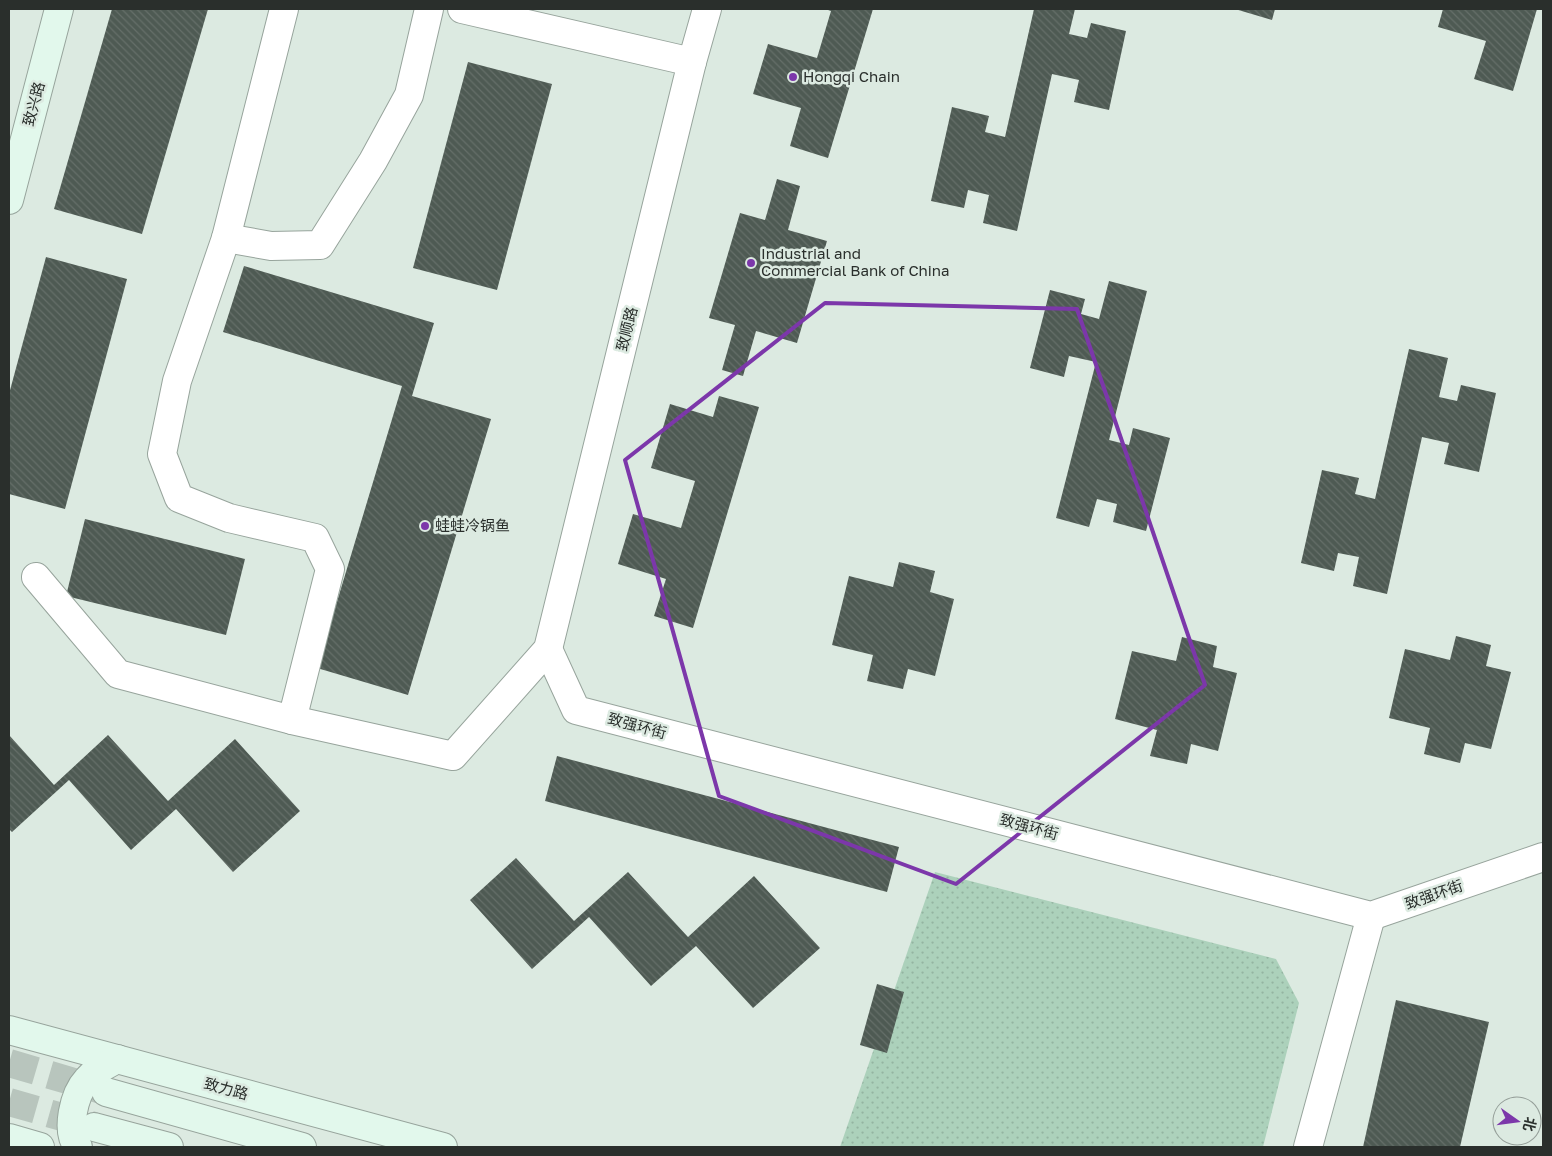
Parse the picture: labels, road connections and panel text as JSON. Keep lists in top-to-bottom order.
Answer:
{
  "streets": {
    "street": [
      "致兴路",
      "致顺路",
      "致强环街",
      "致力路"
    ]
  },
  "crossings": [
    ["致顺路", "致强环街"]
  ],
  "places": ["Hongqi Chain", "Industrial and Commercial Bank of China", "蛙蛙冷锅鱼"],
  "north": "right"
}
